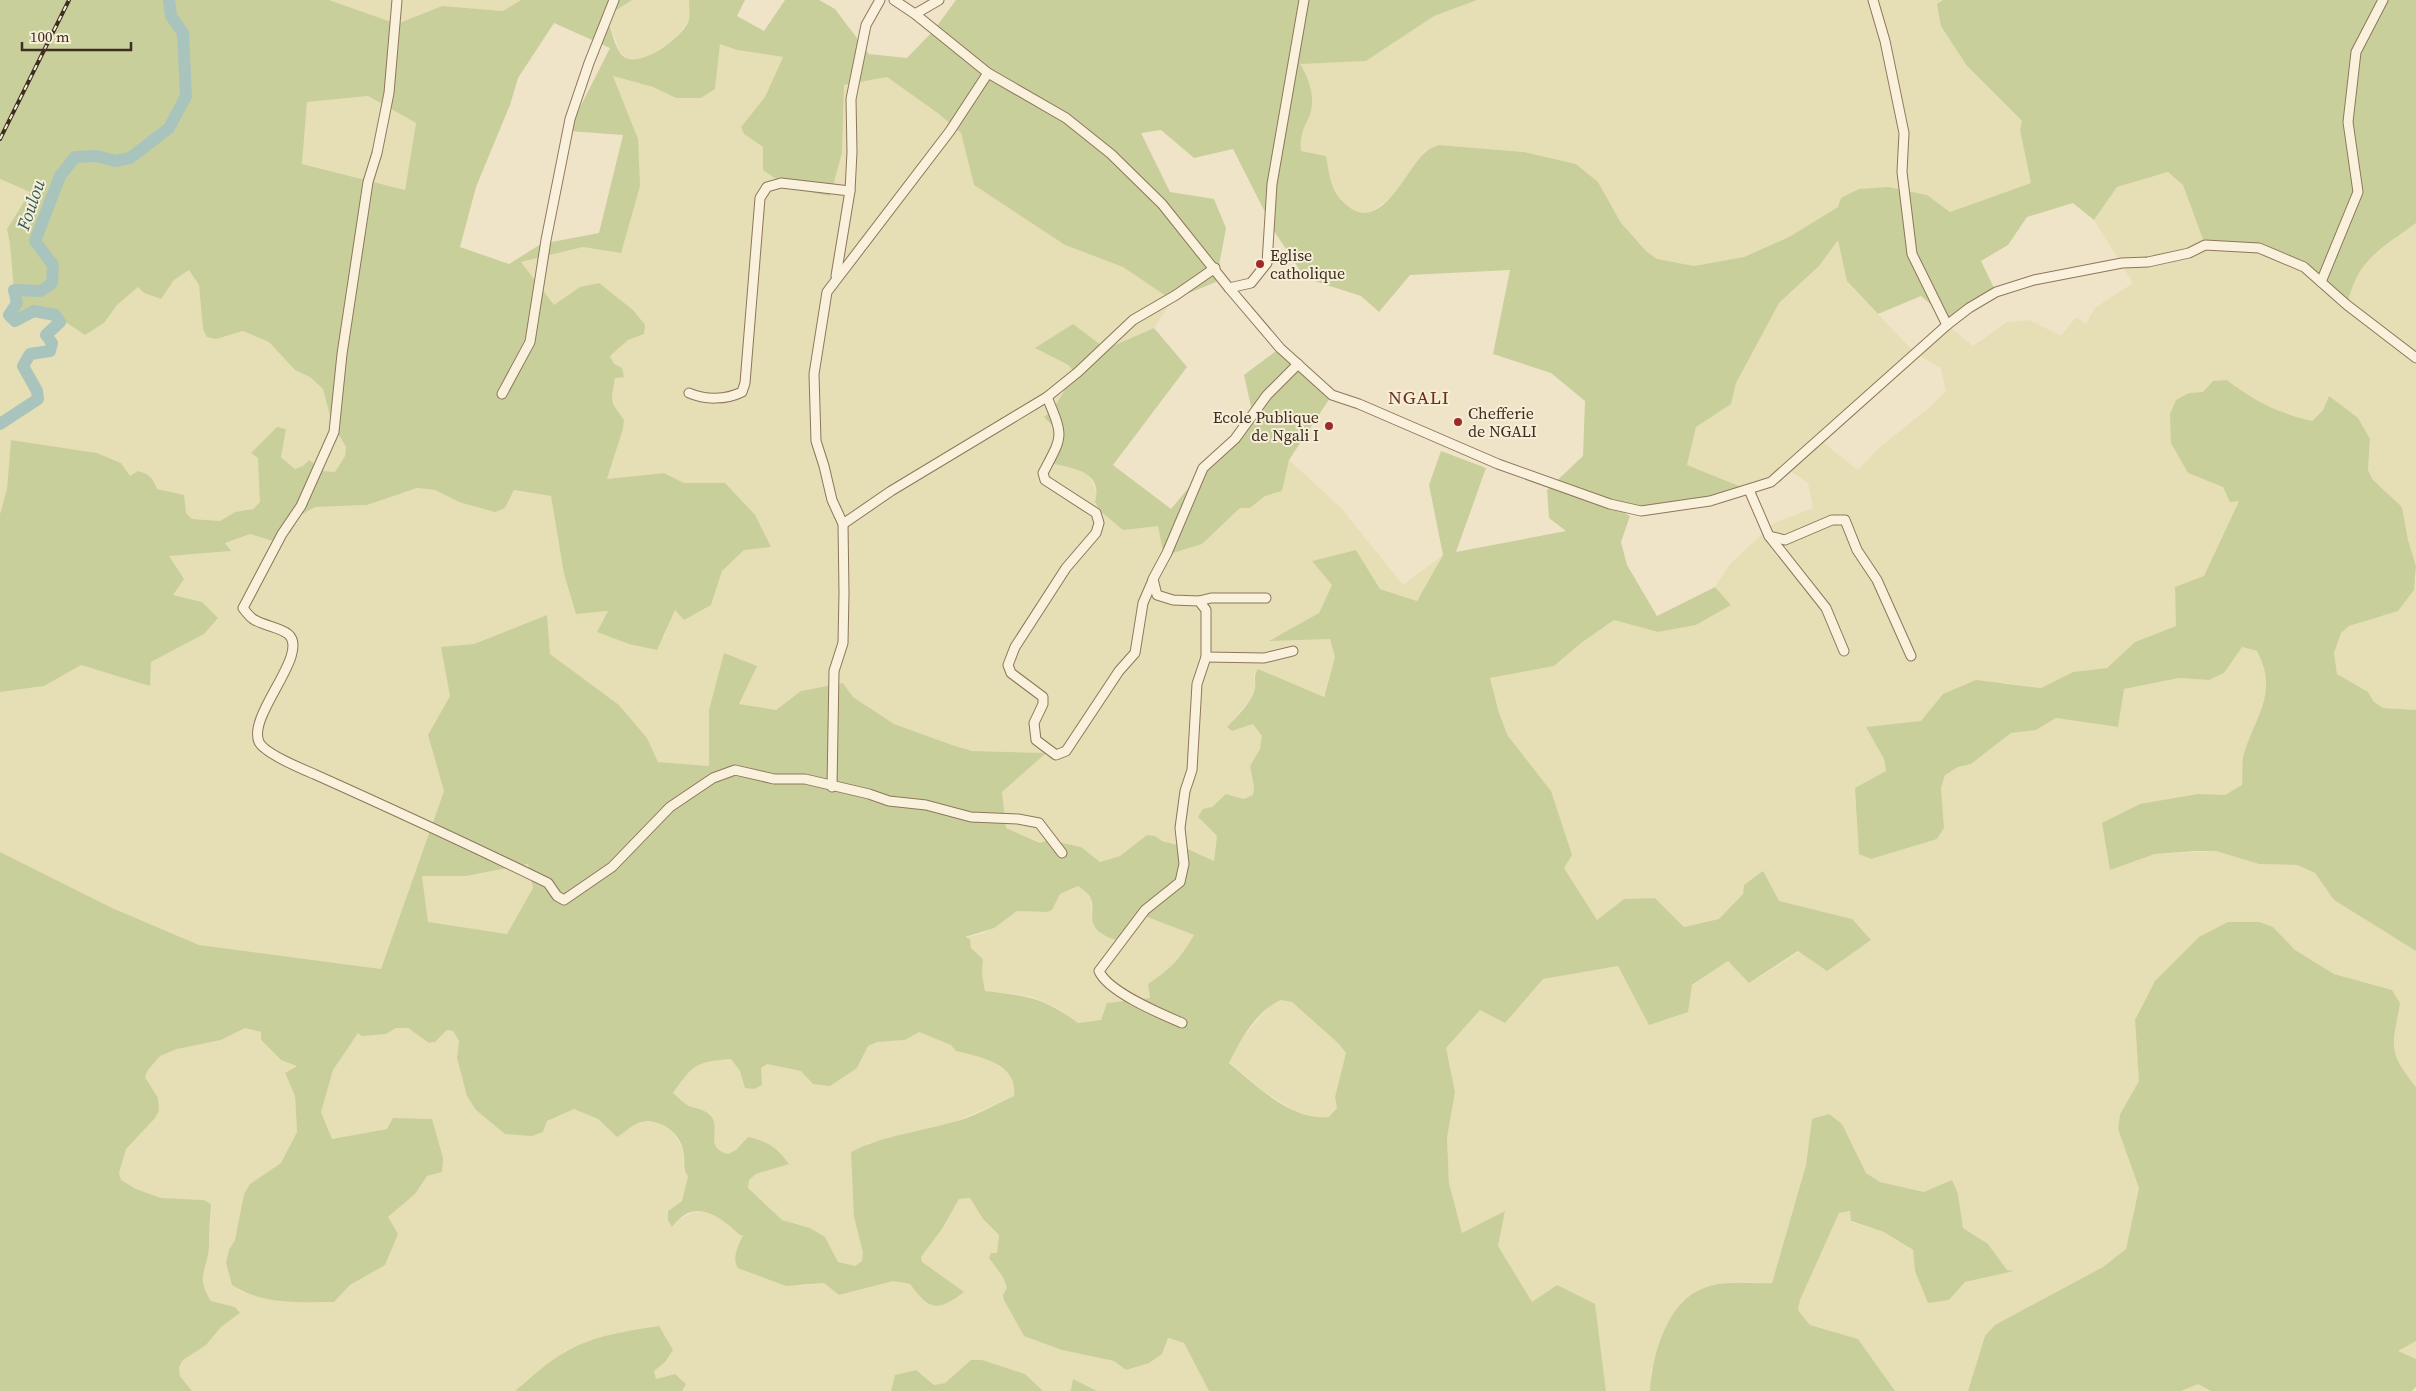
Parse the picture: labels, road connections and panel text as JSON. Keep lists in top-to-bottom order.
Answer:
{
  "districts": ["NGALI"],
  "water": ["Foulou"],
  "places": ["Eglise catholique", "Chefferie de NGALI", "Ecole Publique de Ngali I"],
  "scale_bar": "100 m"
}
